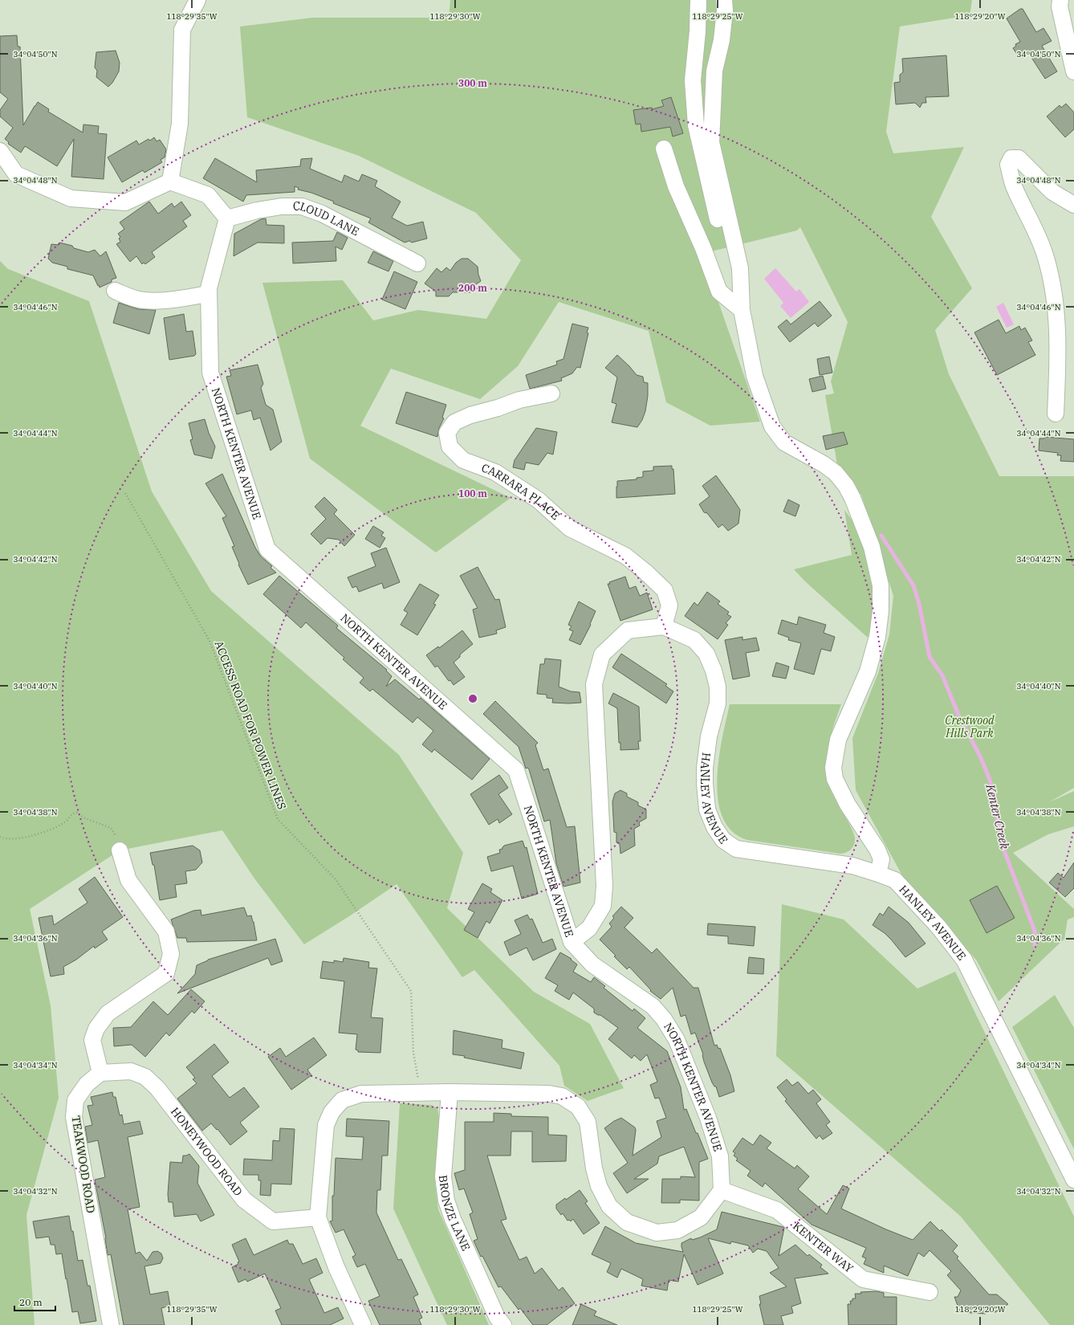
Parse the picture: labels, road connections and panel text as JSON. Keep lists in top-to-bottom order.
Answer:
{
  "streets": {
    "street": [
      "CLOUD LANE",
      "NORTH KENTER AVENUE",
      "CARRARA PLACE",
      "HANLEY AVENUE",
      "HONEYWOOD ROAD",
      "TEAKWOOD ROAD",
      "BRONZE LANE",
      "KENTER WAY"
    ],
    "path": ["ACCESS ROAD FOR POWER LINES"]
  },
  "crossings": [
    ["CLOUD LANE", "NORTH KENTER AVENUE"],
    ["NORTH KENTER AVENUE", "KENTER WAY"],
    ["CARRARA PLACE", "HANLEY AVENUE"],
    ["HONEYWOOD ROAD", "TEAKWOOD ROAD"]
  ],
  "water": ["Kenter Creek"],
  "parks": ["Crestwood Hills Park"],
  "scale_bar": "20 m",
  "coordinates": [
    "118°29'35\"W",
    "118°29'30\"W",
    "118°29'25\"W",
    "118°29'20\"W",
    "34°04'50\"N",
    "34°04'48\"N",
    "34°04'46\"N",
    "34°04'44\"N",
    "34°04'42\"N",
    "34°04'40\"N",
    "34°04'38\"N",
    "34°04'36\"N",
    "34°04'34\"N",
    "34°04'32\"N"
  ],
  "rings": ["300 m", "200 m", "100 m"]
}
